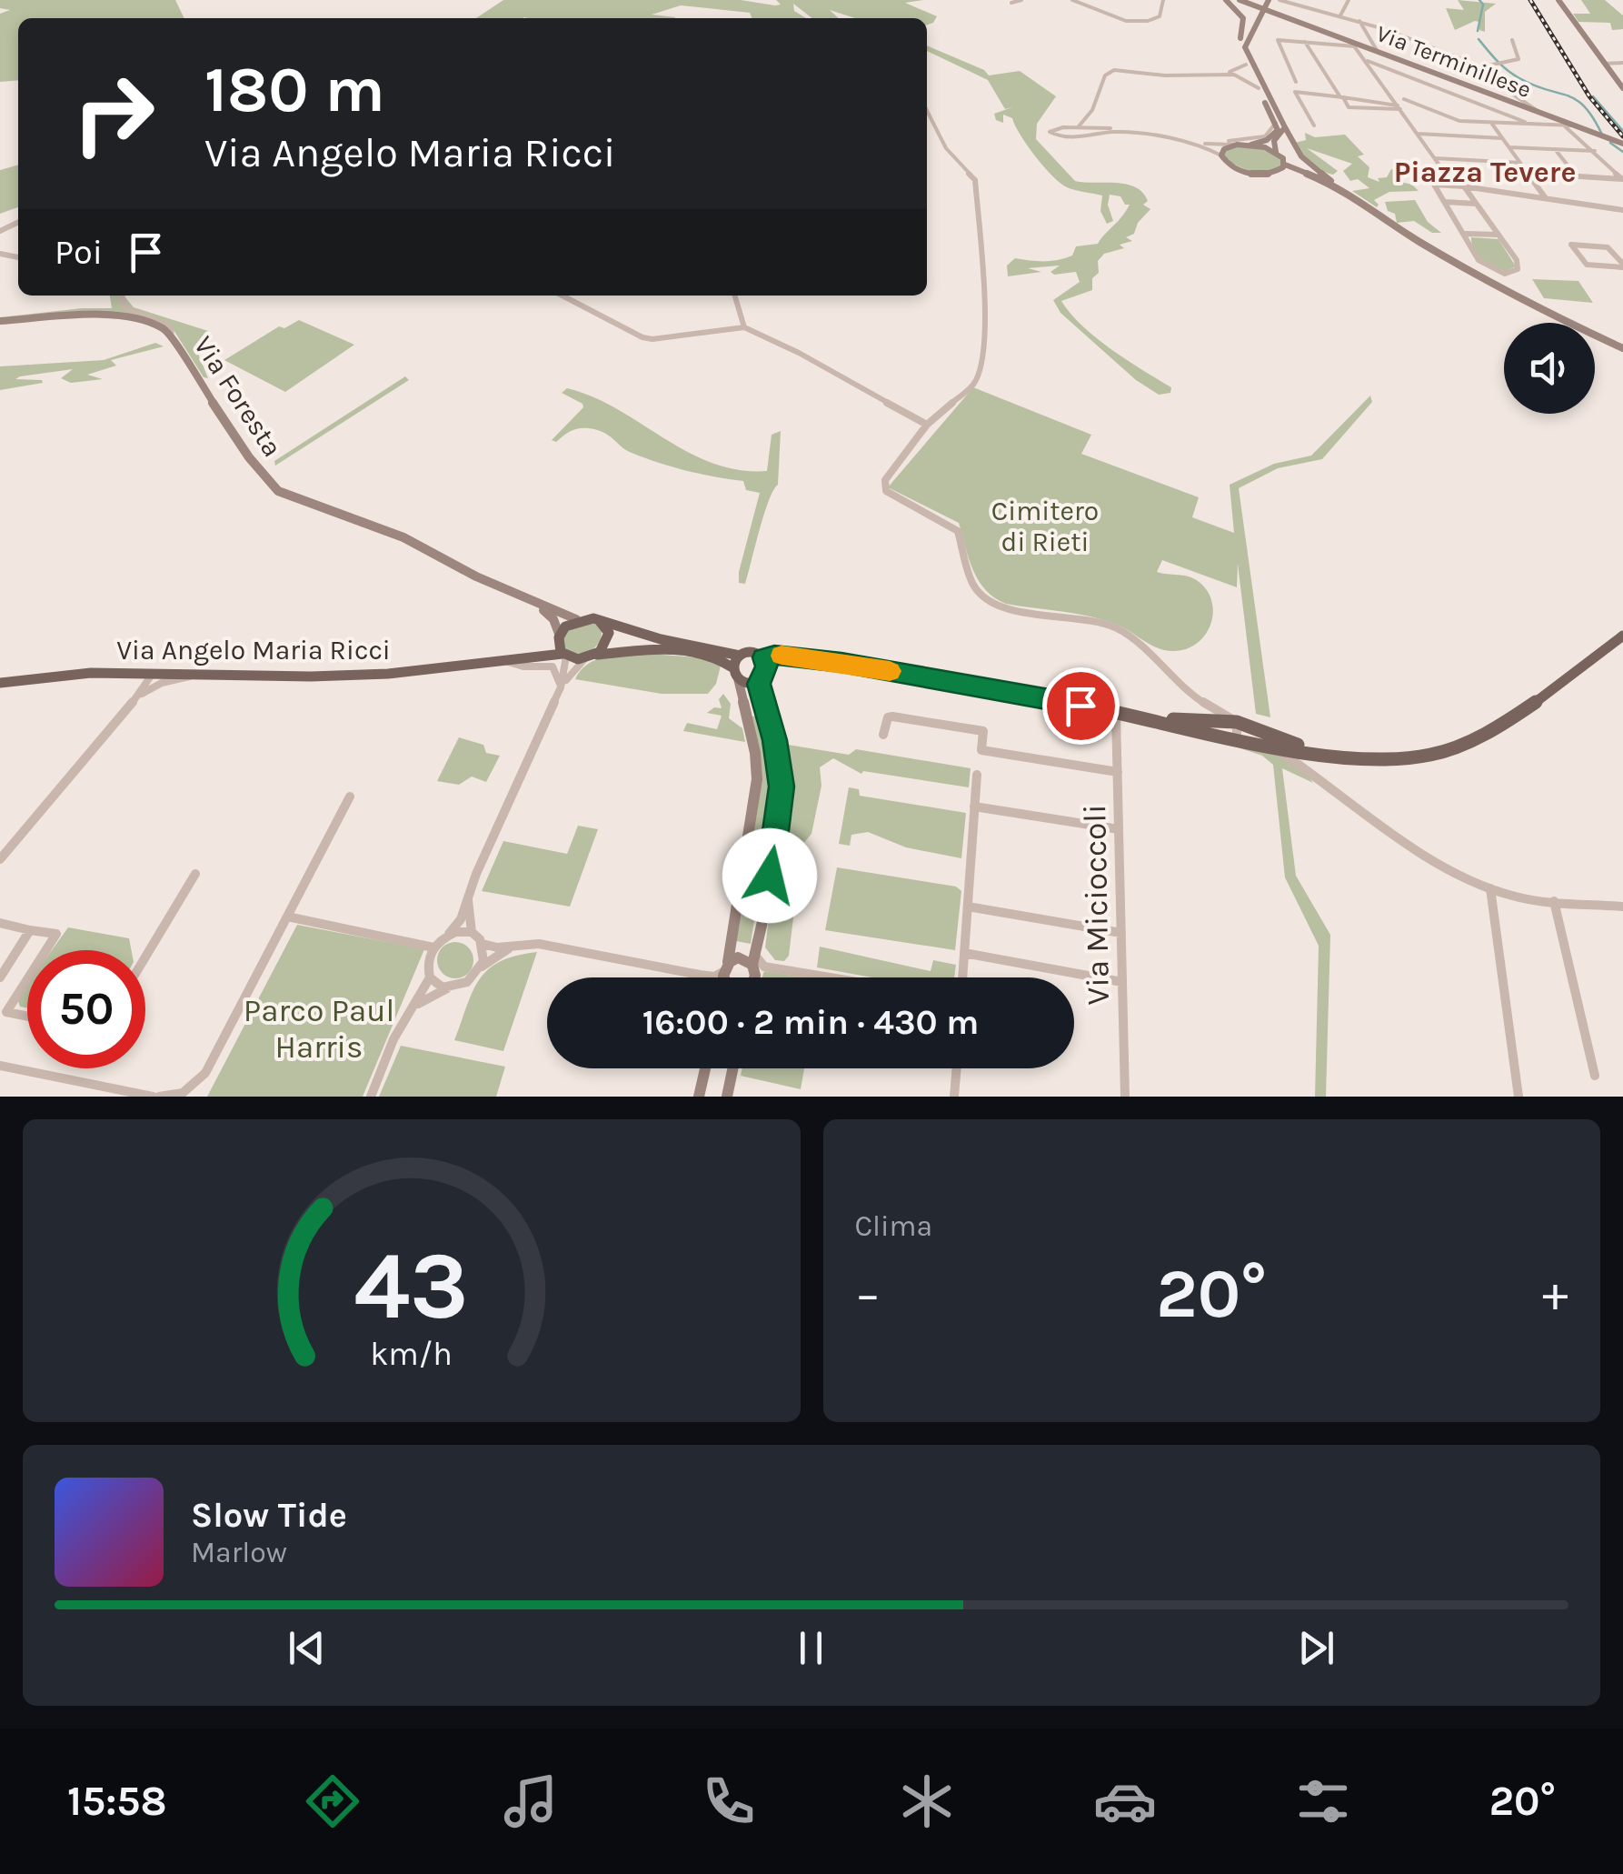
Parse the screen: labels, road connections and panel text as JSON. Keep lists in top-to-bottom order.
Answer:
{
  "streets": {
    "main road": ["Via Terminillese", "Via Foresta", "Via Angelo Maria Ricci"],
    "street": ["Via Micioccoli"]
  },
  "crossings": [
    ["Via Foresta", "Via Angelo Maria Ricci"]
  ],
  "districts": ["Piazza Tevere"],
  "parks": ["Cimitero di Rieti", "Parco Paul Harris"],
  "page": {
    "turn": ["180 m", "Via Angelo Maria Ricci"],
    "then": "Poi",
    "limit": "50",
    "trip": "16:00 · 2 min · 430 m",
    "tile": "Clima",
    "heat": ["−", "20°", "+"],
    "song": ["Slow Tide", "Marlow"],
    "tabs": ["15:58", "20°"],
    "gauge": ["43", "km/h"]
  }
}
